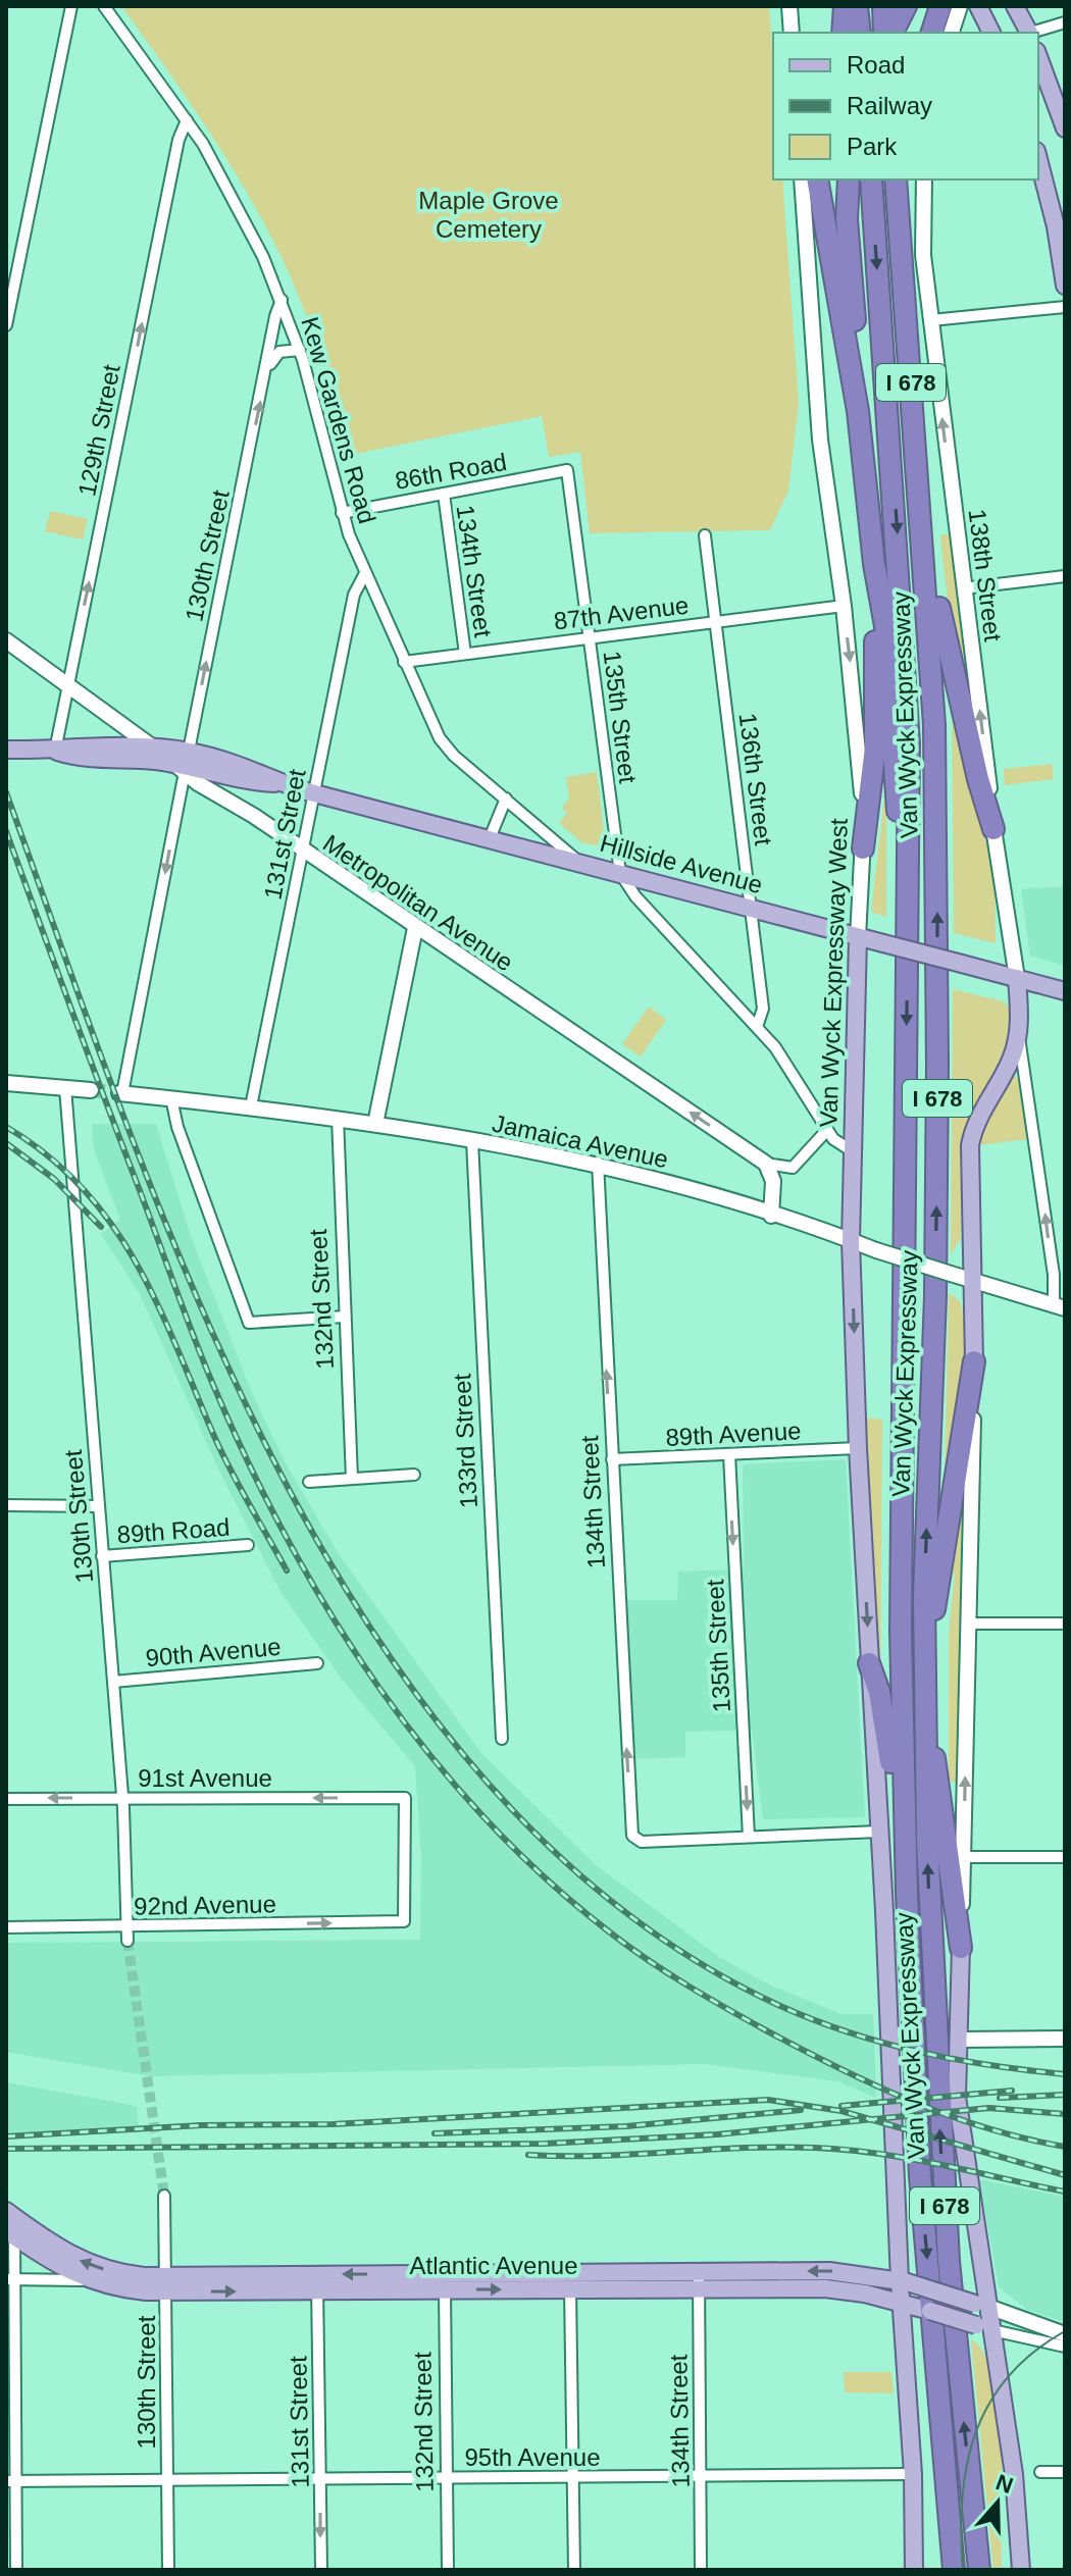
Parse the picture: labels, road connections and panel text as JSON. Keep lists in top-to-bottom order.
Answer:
{
  "streets": {
    "highway": ["I 678", "Van Wyck Expressway"],
    "main road": [
      "138th Street",
      "Hillside Avenue",
      "Metropolitan Avenue",
      "Van Wyck Expressway West",
      "Jamaica Avenue",
      "Atlantic Avenue"
    ],
    "street": [
      "Kew Gardens Road",
      "129th Street",
      "86th Road",
      "130th Street",
      "134th Street",
      "87th Avenue",
      "135th Street",
      "136th Street",
      "131st Street",
      "132nd Street",
      "89th Avenue",
      "133rd Street",
      "89th Road",
      "90th Avenue",
      "91st Avenue",
      "92nd Avenue",
      "95th Avenue"
    ]
  },
  "crossings": [
    ["Kew Gardens Road", "129th Street"],
    ["Kew Gardens Road", "86th Road"],
    ["Kew Gardens Road", "130th Street"],
    ["Kew Gardens Road", "87th Avenue"],
    ["Kew Gardens Road", "131st Street"],
    ["Kew Gardens Road", "Hillside Avenue"],
    ["129th Street", "Hillside Avenue"],
    ["129th Street", "Metropolitan Avenue"],
    ["86th Road", "134th Street"],
    ["86th Road", "135th Street"],
    ["130th Street", "Hillside Avenue"],
    ["130th Street", "89th Road"],
    ["130th Street", "90th Avenue"],
    ["130th Street", "91st Avenue"],
    ["130th Street", "92nd Avenue"],
    ["130th Street", "Atlantic Avenue"],
    ["130th Street", "95th Avenue"],
    ["134th Street", "87th Avenue"],
    ["134th Street", "135th Street"],
    ["134th Street", "Jamaica Avenue"],
    ["134th Street", "89th Avenue"],
    ["134th Street", "Atlantic Avenue"],
    ["134th Street", "95th Avenue"],
    ["138th Street", "Hillside Avenue"],
    ["87th Avenue", "135th Street"],
    ["87th Avenue", "136th Street"],
    ["87th Avenue", "Van Wyck Expressway West"],
    ["Van Wyck Expressway", "Van Wyck Expressway West"],
    ["Van Wyck Expressway", "Atlantic Avenue"],
    ["Van Wyck Expressway", "95th Avenue"],
    ["135th Street", "Hillside Avenue"],
    ["135th Street", "89th Avenue"],
    ["136th Street", "Hillside Avenue"],
    ["131st Street", "Hillside Avenue"],
    ["131st Street", "Metropolitan Avenue"],
    ["131st Street", "Jamaica Avenue"],
    ["131st Street", "Atlantic Avenue"],
    ["131st Street", "95th Avenue"],
    ["Hillside Avenue", "Metropolitan Avenue"],
    ["Hillside Avenue", "Van Wyck Expressway West"],
    ["Van Wyck Expressway West", "Jamaica Avenue"],
    ["Van Wyck Expressway West", "89th Avenue"],
    ["Jamaica Avenue", "132nd Street"],
    ["Jamaica Avenue", "133rd Street"],
    ["132nd Street", "Atlantic Avenue"],
    ["132nd Street", "95th Avenue"],
    ["91st Avenue", "92nd Avenue"]
  ],
  "one_way": [
    "129th Street",
    "134th Street",
    "138th Street",
    "135th Street",
    "Metropolitan Avenue",
    "Van Wyck Expressway West",
    "92nd Avenue"
  ],
  "parks": ["Maple Grove Cemetery"],
  "legend": ["Road", "Railway", "Park"],
  "north": "top"
}
